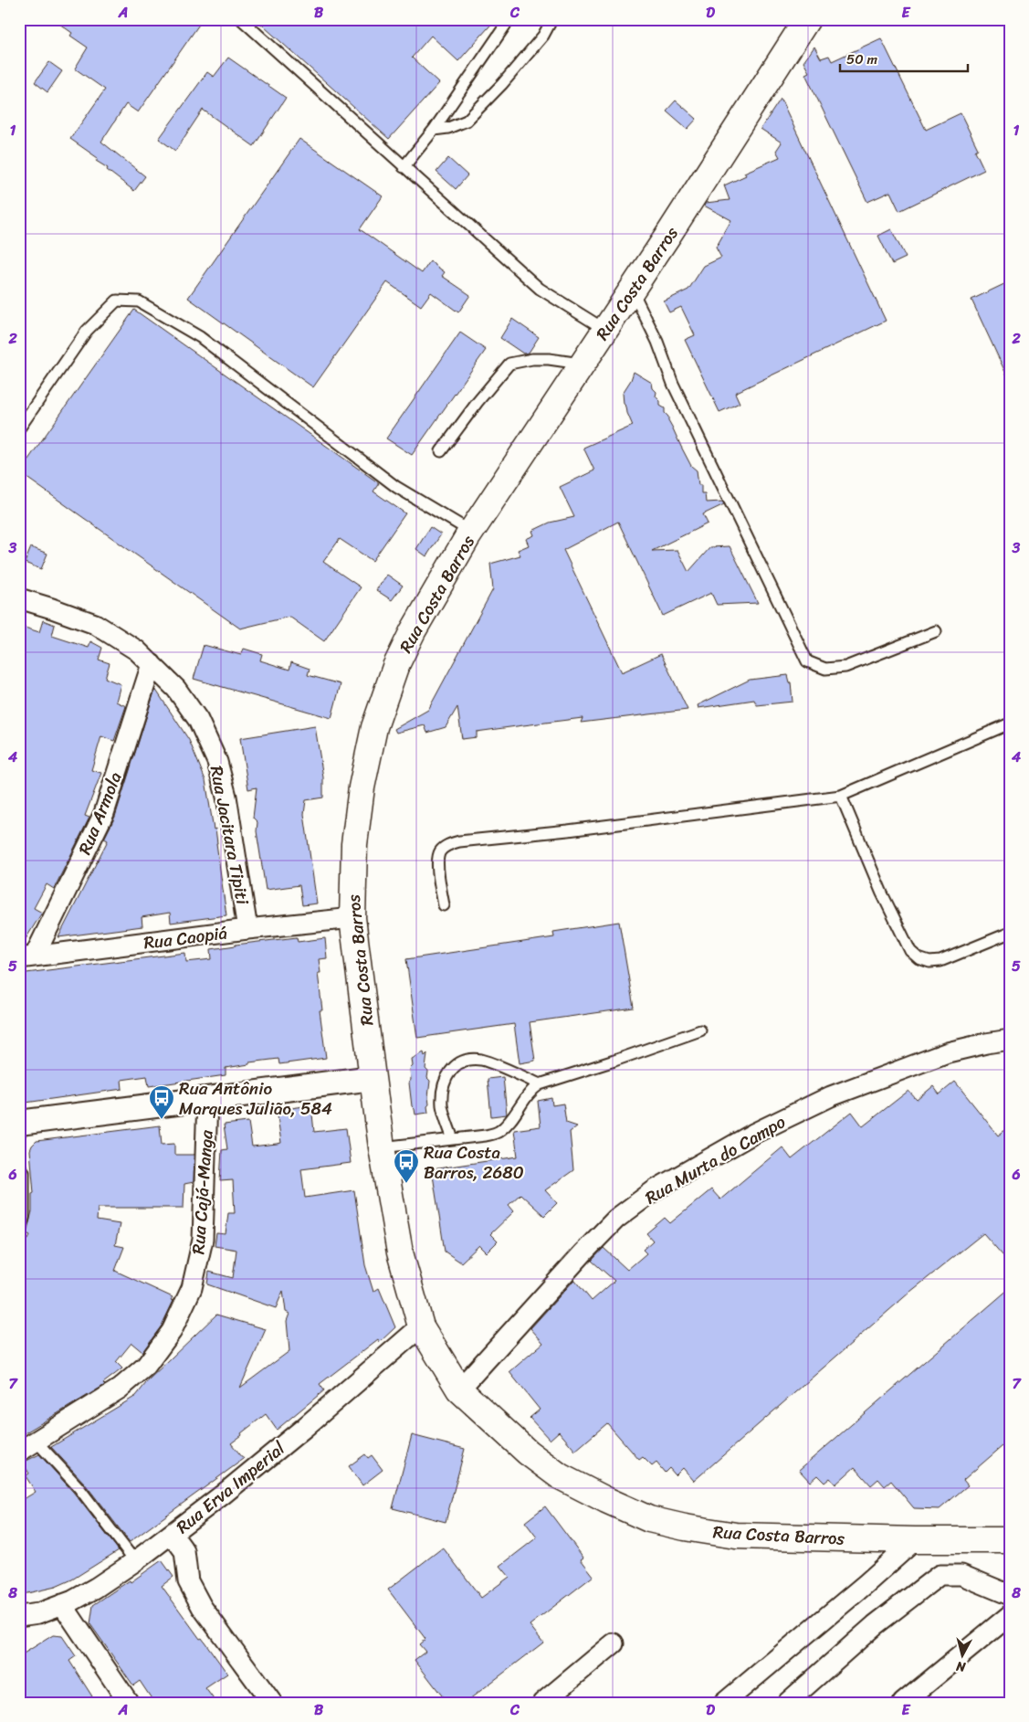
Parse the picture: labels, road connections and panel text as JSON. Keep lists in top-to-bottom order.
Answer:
{
  "streets": {
    "main road": ["Rua Costa Barros"],
    "street": [
      "Rua Armola",
      "Rua Jacitara Tipiti",
      "Rua Caopiá",
      "Rua Murta do Campo",
      "Rua Cajá-Manga",
      "Rua Erva Imperial"
    ]
  },
  "crossings": [
    ["Rua Costa Barros", "Rua Caopiá"],
    ["Rua Costa Barros", "Rua Murta do Campo"],
    ["Rua Costa Barros", "Rua Erva Imperial"],
    ["Rua Armola", "Rua Jacitara Tipiti"],
    ["Rua Armola", "Rua Caopiá"],
    ["Rua Jacitara Tipiti", "Rua Caopiá"]
  ],
  "places": {
    "bus stop": ["Rua Antônio Marques Julião, 584", "Rua Costa Barros, 2680"]
  },
  "scale_bar": "50 m",
  "north": "bottom",
  "grid": {
    "columns": [
      "A",
      "B",
      "C",
      "D",
      "E"
    ],
    "rows": [
      "1",
      "2",
      "3",
      "4",
      "5",
      "6",
      "7",
      "8"
    ]
  }
}
